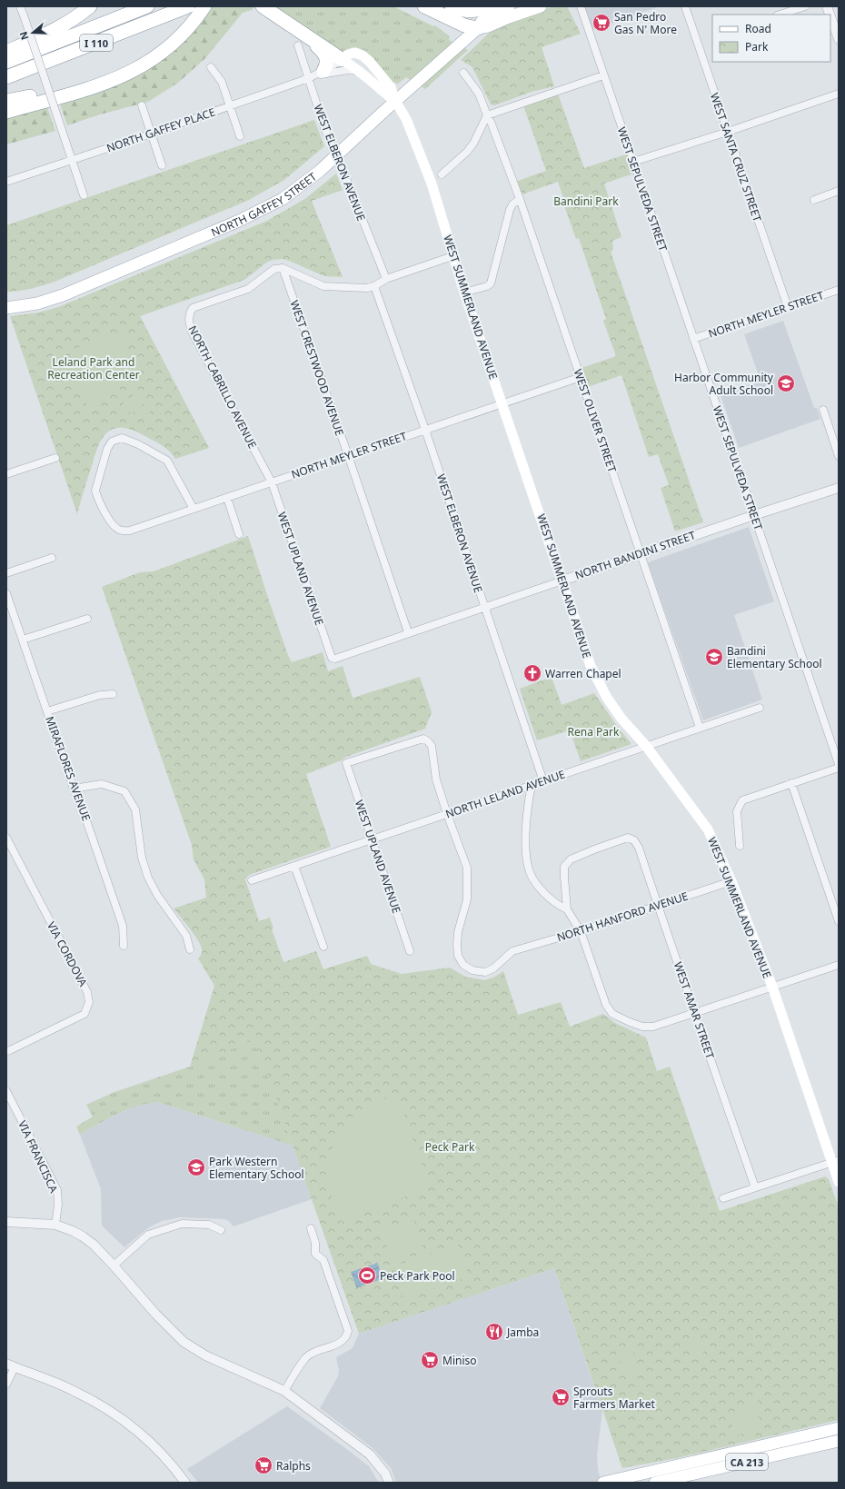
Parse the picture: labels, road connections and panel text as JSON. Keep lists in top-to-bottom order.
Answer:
{
  "streets": {
    "highway": ["I 110"],
    "main road": ["NORTH GAFFEY STREET", "WEST SUMMERLAND AVENUE", "CA 213"],
    "street": [
      "NORTH GAFFEY PLACE",
      "WEST SANTA CRUZ STREET",
      "WEST ELBERON AVENUE",
      "WEST SEPULVEDA STREET",
      "NORTH MEYLER STREET",
      "WEST CRESTWOOD AVENUE",
      "NORTH CABRILLO AVENUE",
      "WEST OLIVER STREET",
      "NORTH BANDINI STREET",
      "WEST UPLAND AVENUE",
      "MIRAFLORES AVENUE",
      "NORTH LELAND AVENUE",
      "NORTH HANFORD AVENUE",
      "VIA CORDOVA",
      "WEST AMAR STREET",
      "VIA FRANCISCA"
    ]
  },
  "crossings": [
    ["NORTH GAFFEY PLACE", "WEST ELBERON AVENUE"],
    ["NORTH GAFFEY PLACE", "WEST SUMMERLAND AVENUE"],
    ["WEST SANTA CRUZ STREET", "NORTH MEYLER STREET"],
    ["WEST ELBERON AVENUE", "NORTH MEYLER STREET"],
    ["WEST ELBERON AVENUE", "NORTH BANDINI STREET"],
    ["WEST ELBERON AVENUE", "NORTH LELAND AVENUE"],
    ["WEST SEPULVEDA STREET", "NORTH MEYLER STREET"],
    ["WEST SEPULVEDA STREET", "NORTH BANDINI STREET"],
    ["NORTH GAFFEY STREET", "WEST SUMMERLAND AVENUE"],
    ["WEST SUMMERLAND AVENUE", "NORTH MEYLER STREET"],
    ["WEST SUMMERLAND AVENUE", "NORTH BANDINI STREET"],
    ["WEST SUMMERLAND AVENUE", "NORTH LELAND AVENUE"],
    ["WEST SUMMERLAND AVENUE", "NORTH HANFORD AVENUE"],
    ["NORTH MEYLER STREET", "WEST CRESTWOOD AVENUE"],
    ["NORTH MEYLER STREET", "NORTH CABRILLO AVENUE"],
    ["NORTH MEYLER STREET", "WEST OLIVER STREET"],
    ["NORTH MEYLER STREET", "WEST UPLAND AVENUE"],
    ["WEST CRESTWOOD AVENUE", "NORTH CABRILLO AVENUE"],
    ["WEST CRESTWOOD AVENUE", "NORTH BANDINI STREET"],
    ["NORTH CABRILLO AVENUE", "WEST UPLAND AVENUE"],
    ["WEST OLIVER STREET", "NORTH BANDINI STREET"],
    ["WEST OLIVER STREET", "NORTH LELAND AVENUE"],
    ["NORTH BANDINI STREET", "WEST UPLAND AVENUE"],
    ["WEST UPLAND AVENUE", "NORTH LELAND AVENUE"],
    ["WEST UPLAND AVENUE", "NORTH HANFORD AVENUE"],
    ["NORTH LELAND AVENUE", "NORTH HANFORD AVENUE"],
    ["NORTH HANFORD AVENUE", "WEST AMAR STREET"]
  ],
  "parks": [
    "Bandini Park",
    "Leland Park and Recreation Center",
    "Rena Park",
    "Peck Park"
  ],
  "places": {
    "supermarket": [
      "San Pedro Gas N' More",
      "Miniso",
      "Sprouts Farmers Market",
      "Ralphs"
    ],
    "school or university": ["Harbor Community Adult School", "Bandini Elementary School", "Park Western Elementary School"],
    "church": ["Warren Chapel"],
    "sports": ["Peck Park Pool"],
    "restaurant": ["Jamba"]
  },
  "legend": ["Road", "Park"],
  "north": "left"
}
